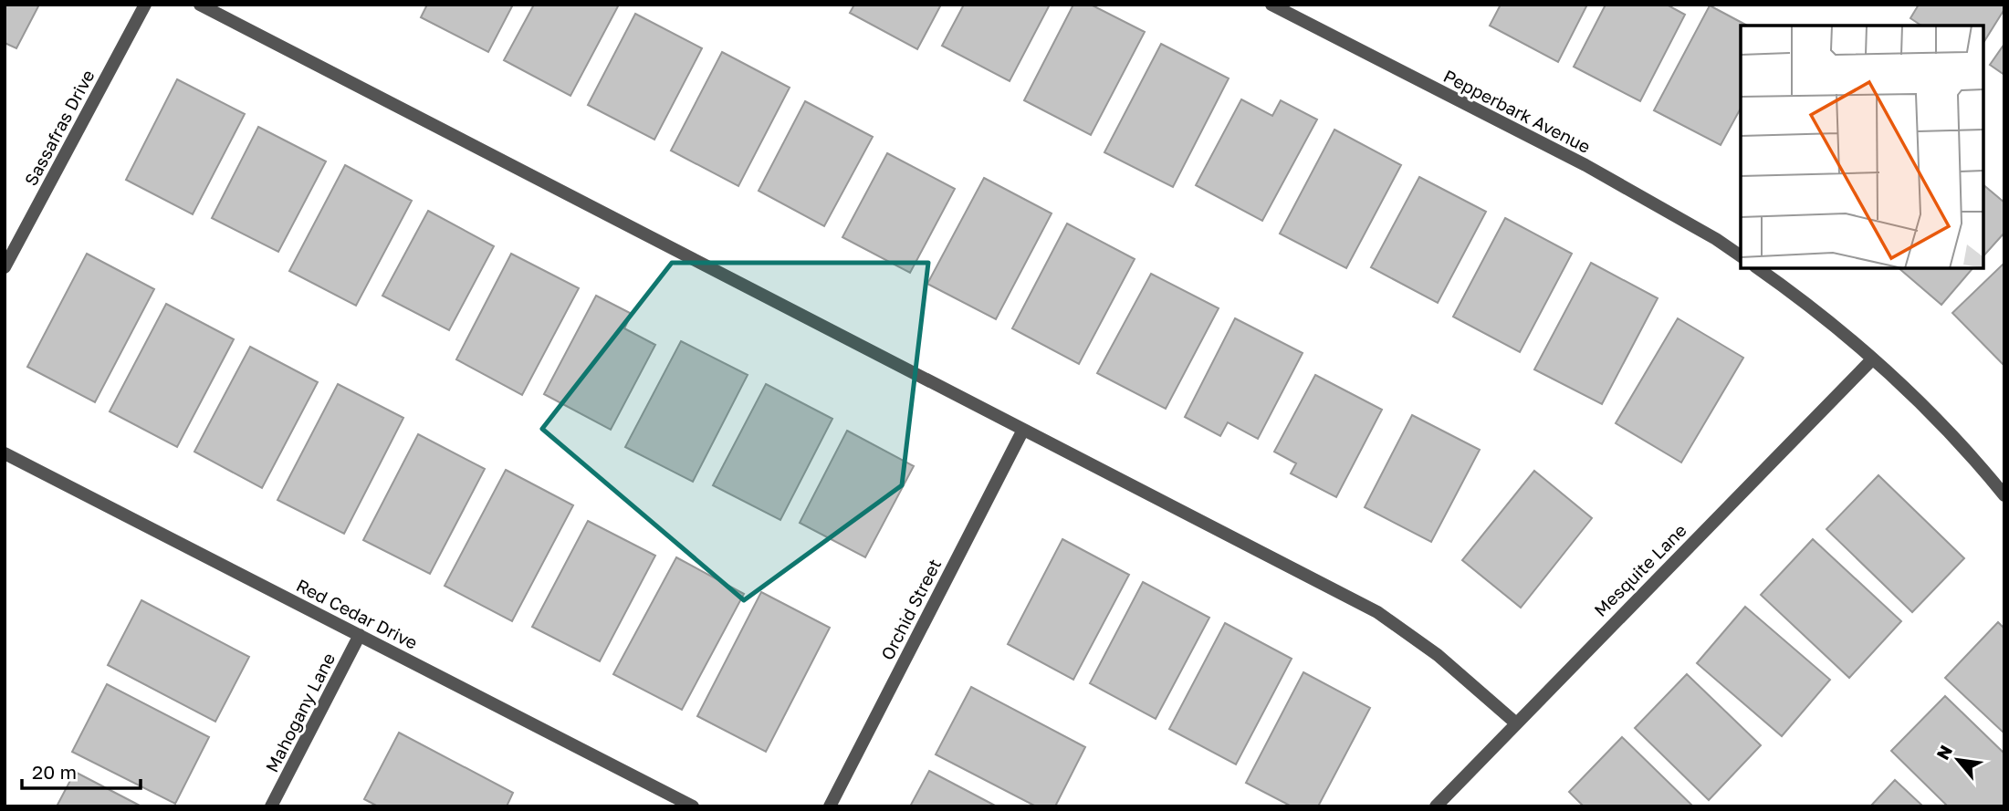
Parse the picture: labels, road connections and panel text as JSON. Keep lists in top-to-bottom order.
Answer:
{
  "streets": {
    "street": [
      "Pepperbark Avenue",
      "Sassafras Drive",
      "Mesquite Lane",
      "Orchid Street",
      "Red Cedar Drive",
      "Mahogany Lane"
    ]
  },
  "crossings": [
    ["Red Cedar Drive", "Mahogany Lane"]
  ],
  "scale_bar": "20 m",
  "north": "top left"
}
